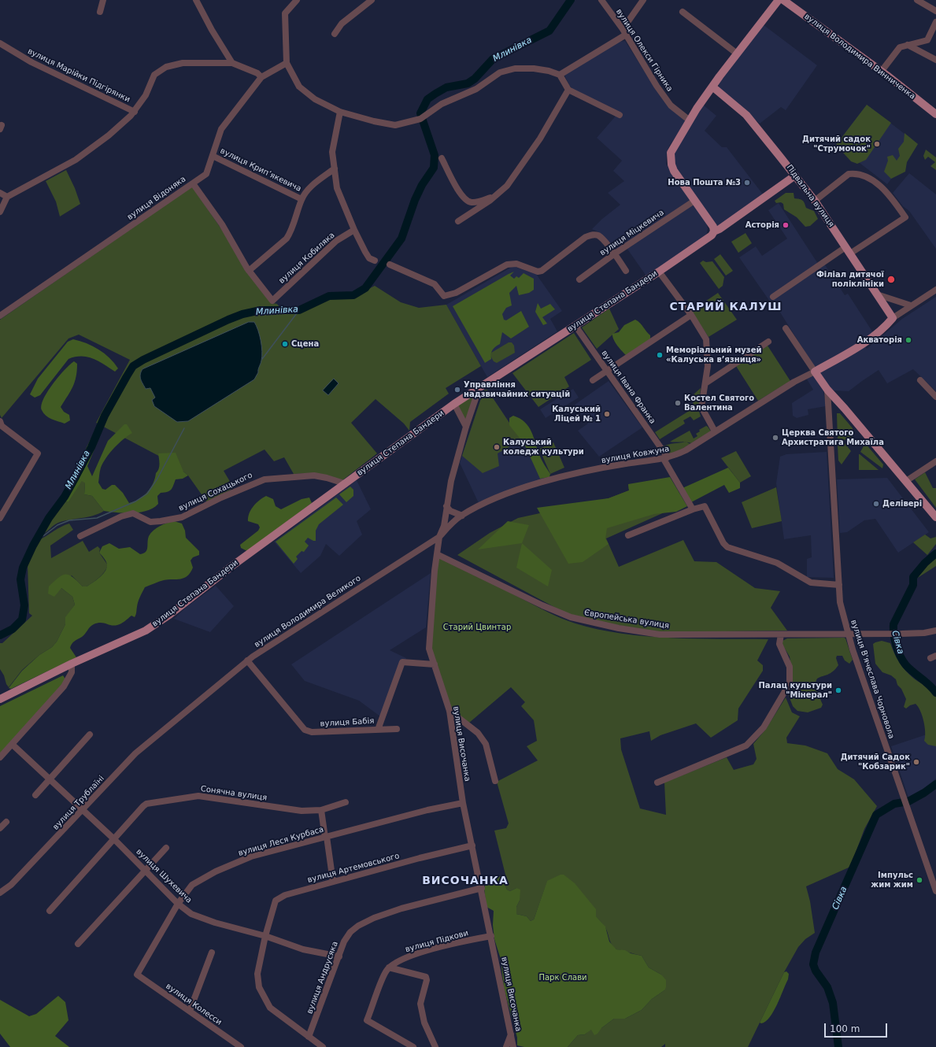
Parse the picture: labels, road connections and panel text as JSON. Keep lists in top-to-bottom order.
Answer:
{
  "streets": {
    "main road": ["вулиця Володимира Винниченка", "Підвальна вулиця", "вулиця Степана Бандери"],
    "street": [
      "вулиця Олекси Гірника",
      "вулиця Марійки Підгірянки",
      "вулиця Крипʼякевича",
      "вулиця Відоняка",
      "вулиця Міцкевича",
      "вулиця Кобиляка",
      "вулиця Івана Франка",
      "вулиця Ковжуна",
      "вулиця Сохацького",
      "вулиця Володимира Великого",
      "Європейська вулиця",
      "вулиця В'ячеслава Чорновола",
      "вулиця Бабія",
      "вулиця Височанка",
      "Сонячна вулиця",
      "вулиця Трублаїні",
      "вулиця Леся Курбаса",
      "вулиця Артемовського",
      "вулиця Шухевича",
      "вулиця Підкови",
      "вулиця Андрусяка",
      "вулиця Колесси"
    ]
  },
  "crossings": [
    ["вулиця Крипʼякевича", "вулиця Відоняка"],
    ["Підвальна вулиця", "вулиця Степана Бандери"],
    ["вулиця Степана Бандери", "вулиця Івана Франка"],
    ["вулиця Степана Бандери", "вулиця Сохацького"],
    ["вулиця Степана Бандери", "вулиця Височанка"],
    ["вулиця Івана Франка", "вулиця Ковжуна"],
    ["вулиця Ковжуна", "вулиця Володимира Великого"],
    ["вулиця Ковжуна", "вулиця Височанка"],
    ["вулиця Володимира Великого", "вулиця Бабія"],
    ["вулиця Володимира Великого", "вулиця Височанка"],
    ["вулиця Володимира Великого", "вулиця Трублаїні"],
    ["Європейська вулиця", "вулиця В'ячеслава Чорновола"],
    ["Європейська вулиця", "вулиця Височанка"],
    ["вулиця Бабія", "вулиця Височанка"],
    ["вулиця Височанка", "вулиця Леся Курбаса"],
    ["вулиця Височанка", "вулиця Артемовського"],
    ["вулиця Височанка", "вулиця Підкови"],
    ["вулиця Височанка", "вулиця Андрусяка"],
    ["Сонячна вулиця", "вулиця Шухевича"],
    ["вулиця Трублаїні", "вулиця Шухевича"],
    ["вулиця Леся Курбаса", "вулиця Шухевича"],
    ["вулиця Леся Курбаса", "вулиця Колесси"],
    ["вулиця Артемовського", "вулиця Шухевича"],
    ["вулиця Артемовського", "вулиця Андрусяка"],
    ["вулиця Шухевича", "вулиця Андрусяка"]
  ],
  "districts": ["СТАРИЙ КАЛУШ", "ВИСОЧАНКА"],
  "water": ["Млинівка", "Сівка"],
  "parks": ["Старий Цвинтар", "Парк Слави"],
  "places": [
    "Дитячий садок \"Струмочок\"",
    "Нова Пошта №3",
    "Асторія",
    "Філіал дитячої поліклініки",
    "Акваторія",
    "Сцена",
    "Меморіальний музей «Калуська в’язниця»",
    "Управління надзвичайних ситуацій",
    "Костел Святого Валентина",
    "Калуський Ліцей № 1",
    "Церква Святого Архистратига Михаїла",
    "Калуський коледж культури",
    "Делівері",
    "Палац культури \"Мінерал\"",
    "Дитячий Садок \"Кобзарик\"",
    "Імпульс жим жим"
  ],
  "scale_bar": "100 m"
}
